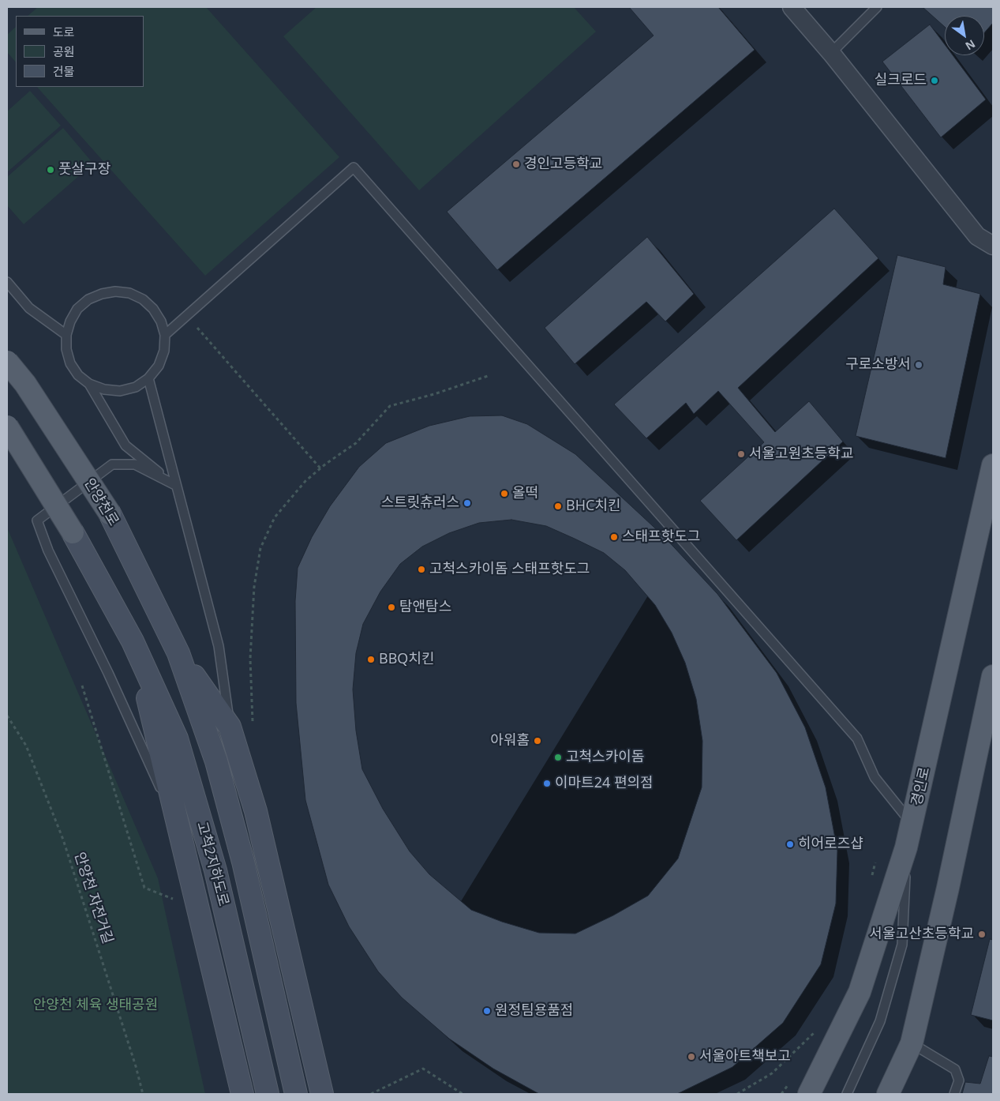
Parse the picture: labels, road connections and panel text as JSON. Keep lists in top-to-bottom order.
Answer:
{
  "streets": {
    "main road": ["안양천로", "경인로", "고척2지하도로"],
    "path": ["안양천 자전거길"]
  },
  "crossings": [
    ["안양천로", "고척2지하도로"]
  ],
  "parks": ["안양천 체육 생태공원"],
  "places": [
    "실크로드",
    "경인고등학교",
    "풋살구장",
    "구로소방서",
    "서울고원초등학교",
    "올떡",
    "스트릿츄러스",
    "BHC치킨",
    "스태프핫도그",
    "고척스카이돔 스태프핫도그",
    "탐앤탐스",
    "BBQ치킨",
    "아워홈",
    "고척스카이돔",
    "이마트24 편의점",
    "히어로즈샵",
    "서울고산초등학교",
    "원정팀용품점",
    "서울아트책보고"
  ],
  "legend": ["도로", "공원", "건물"],
  "north": "bottom right"
}
